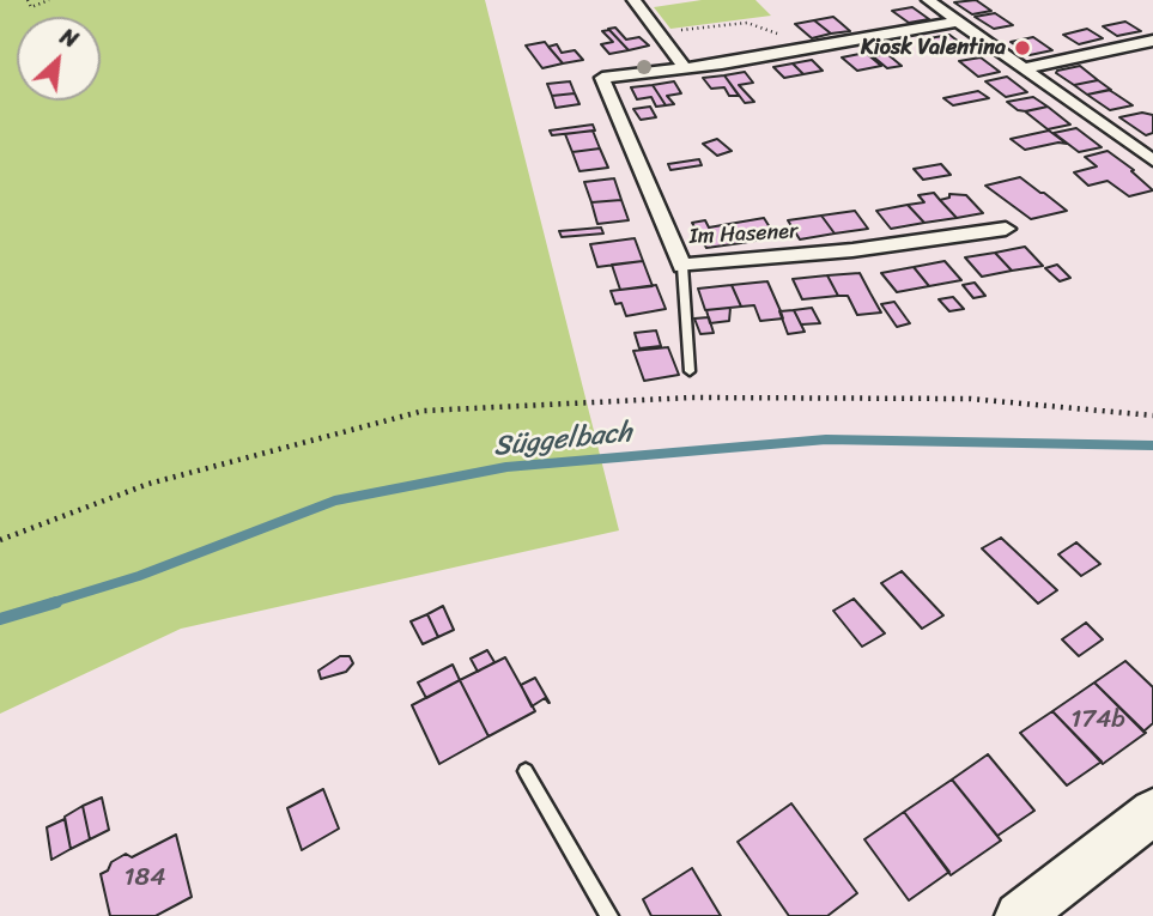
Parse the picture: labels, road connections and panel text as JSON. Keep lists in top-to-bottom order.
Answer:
{
  "streets": {
    "street": ["Im Hasener"]
  },
  "water": ["Süggelbach"],
  "places": ["Kiosk Valentina"],
  "house_numbers": ["174b", "184"],
  "north": "top right"
}
